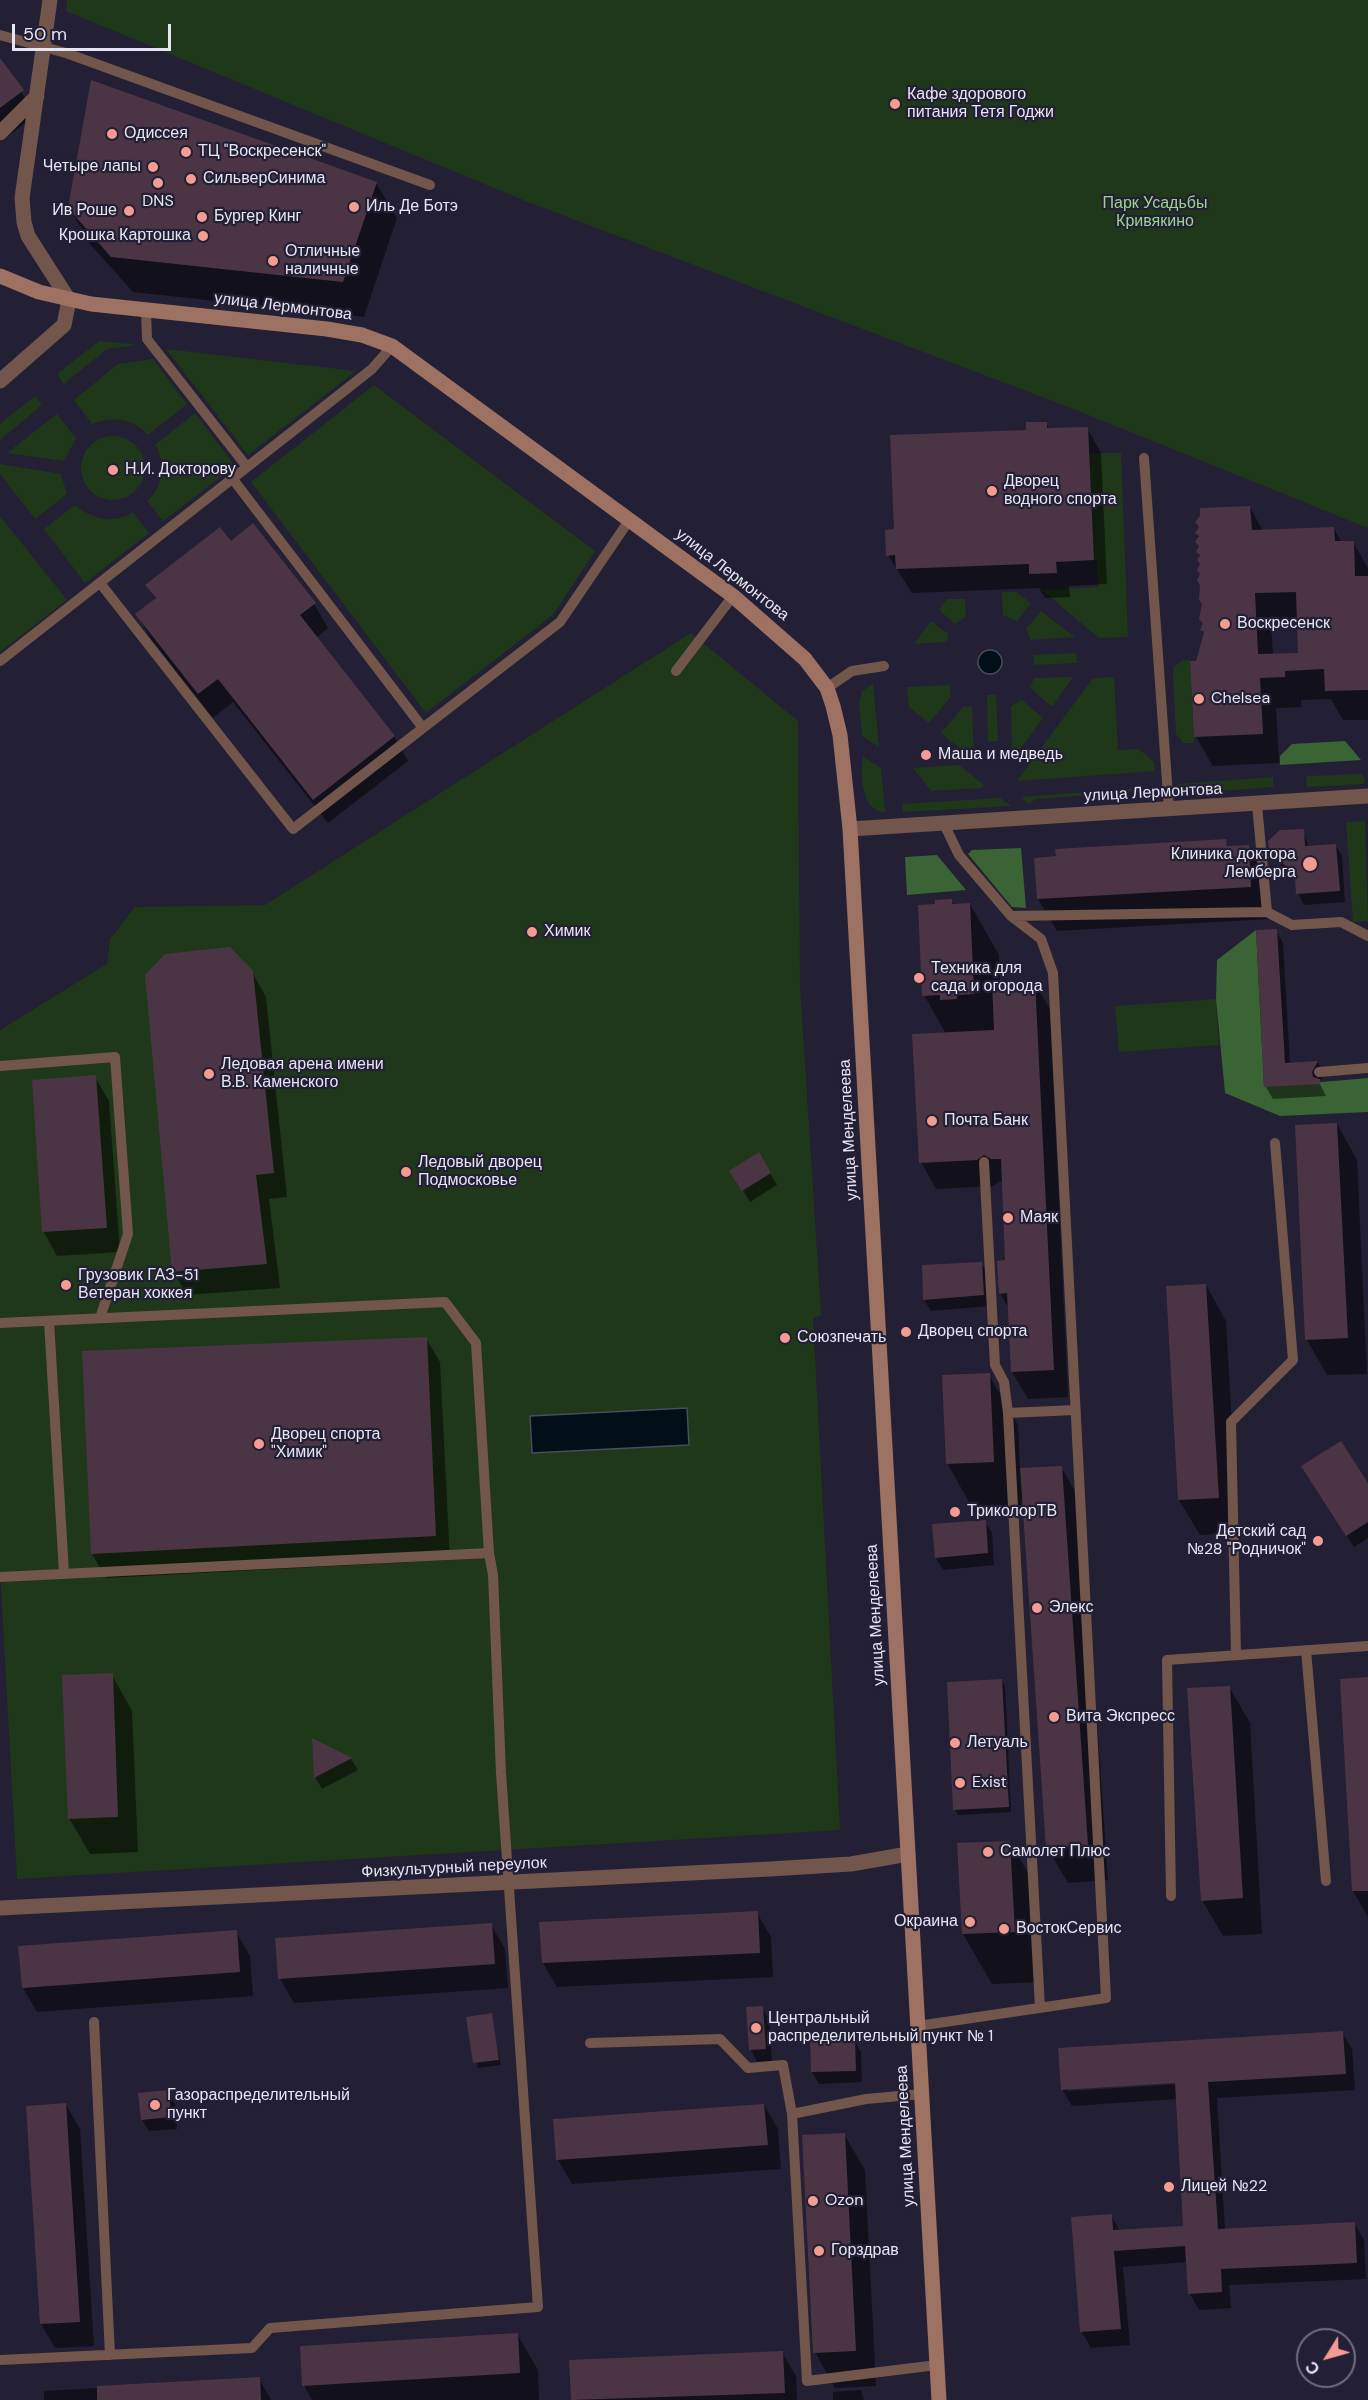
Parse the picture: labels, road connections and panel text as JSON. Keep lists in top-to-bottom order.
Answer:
{
  "streets": {
    "main road": ["улица Лермонтова", "улица Менделеева"],
    "street": ["Физкультурный переулок"]
  },
  "crossings": [
    ["улица Лермонтова", "улица Менделеева"],
    ["улица Менделеева", "Физкультурный переулок"]
  ],
  "parks": ["Парк Усадьбы Кривякино"],
  "places": [
    "Кафе здорового питания Тетя Годжи",
    "Одиссея",
    "ТЦ \"Воскресенск\"",
    "Четыре лапы",
    "СильверСинима",
    "DNS",
    "Иль Де Ботэ",
    "Ив Роше",
    "Бургер Кинг",
    "Крошка Картошка",
    "Отличные наличные",
    "Н.И. Докторову",
    "Дворец водного спорта",
    "Воскресенск",
    "Chelsea",
    "Маша и медведь",
    "Клиника доктора Лемберга",
    "Химик",
    "Техника для сада и огорода",
    "Ледовая арена имени В.В. Каменского",
    "Почта Банк",
    "Ледовый дворец Подмосковье",
    "Маяк",
    "Грузовик ГАЗ-51 Ветеран хоккея",
    "Дворец спорта",
    "Союзпечать",
    "Дворец спорта \"Химик\"",
    "ТриколорТВ",
    "Детский сад №28 \"Родничок\"",
    "Элекс",
    "Вита Экспресс",
    "Летуаль",
    "Exist",
    "Самолет Плюс",
    "Окраина",
    "ВостокСервис",
    "Центральный распределительный пункт № 1",
    "Газораспределительный пункт",
    "Лицей №22",
    "Ozon",
    "Горздрав"
  ],
  "scale_bar": "50 m",
  "north": "bottom left"
}
